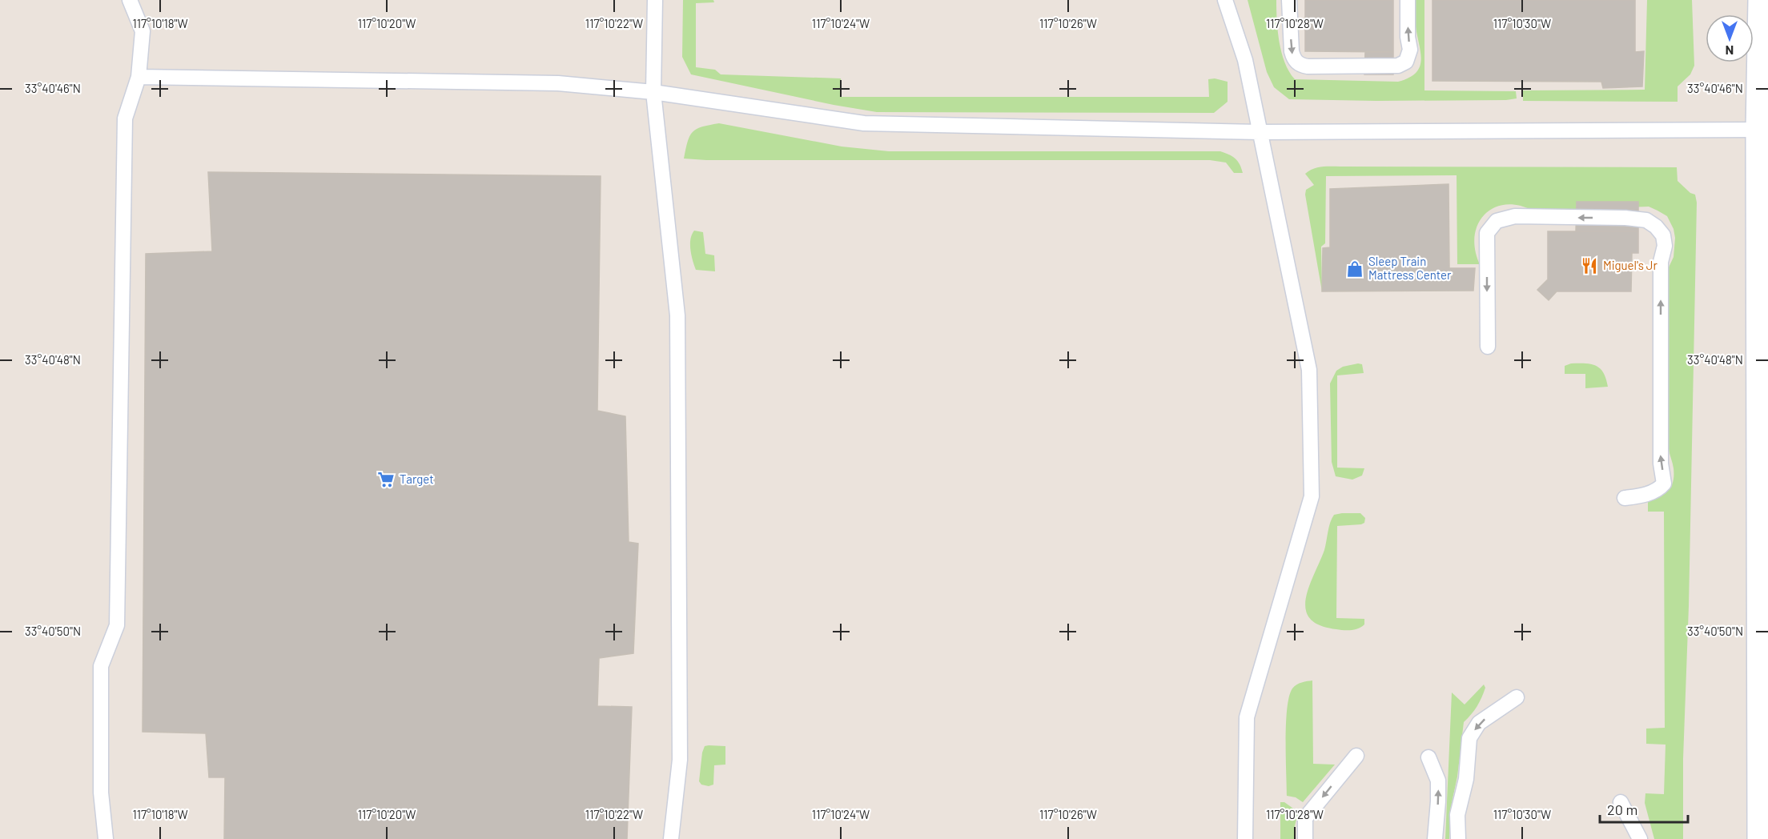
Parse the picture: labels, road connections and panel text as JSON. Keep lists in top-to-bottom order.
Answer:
{
  "places": {
    "restaurant": ["Miguel's Jr"],
    "shop": ["Sleep Train Mattress Center"],
    "supermarket": ["Target"]
  },
  "scale_bar": "20 m",
  "north": "bottom",
  "coordinates": [
    "117°10'18\"W",
    "117°10'20\"W",
    "117°10'22\"W",
    "117°10'24\"W",
    "117°10'26\"W",
    "117°10'28\"W",
    "117°10'30\"W",
    "33°40'46\"N",
    "33°40'48\"N",
    "33°40'50\"N"
  ]
}
